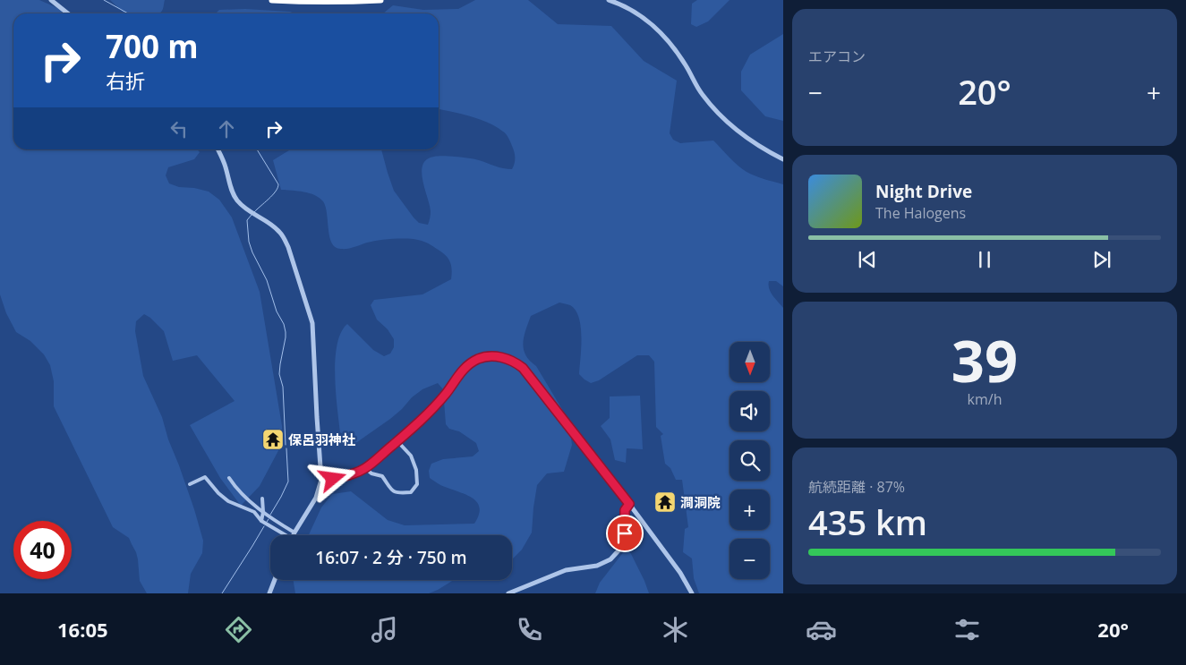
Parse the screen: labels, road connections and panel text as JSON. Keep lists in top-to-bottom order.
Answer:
{
  "places": {
    "temple": ["保呂羽神社", "澗洞院"]
  },
  "north": "bottom",
  "page": {
    "tile": [
      "エアコン",
      ["39", "km/h"],
      ["航続距離 · 87%", "435 km"]
    ],
    "turn": ["700 m", "右折"],
    "heat": ["−", "20°", "+"],
    "song": ["Night Drive", "The Halogens"],
    "map_buttons": ["+", "−"],
    "limit": "40",
    "trip": "16:07 · 2 分 · 750 m",
    "tabs": ["16:05", "20°"]
  }
}
